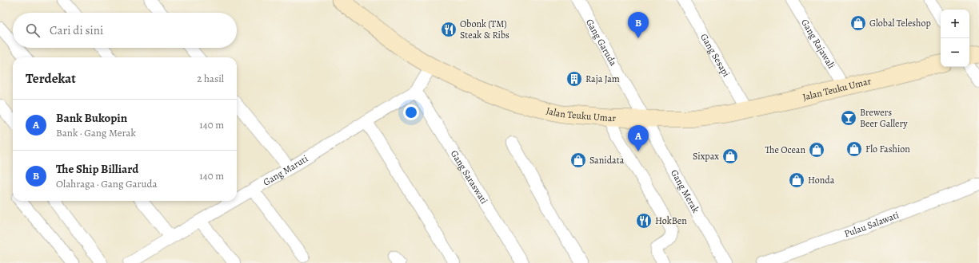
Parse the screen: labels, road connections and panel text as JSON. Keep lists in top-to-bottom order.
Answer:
{
  "streets": {
    "main road": ["Jalan Teuku Umar"],
    "street": [
      "Gang Garuda",
      "Gang Rajawali",
      "Gang Sesapi",
      "Gang Maruti",
      "Gang Saraswati",
      "Gang Merak",
      "Pulau Salawati"
    ]
  },
  "crossings": [
    ["Gang Garuda", "Jalan Teuku Umar"],
    ["Gang Garuda", "Gang Merak"],
    ["Gang Rajawali", "Jalan Teuku Umar"],
    ["Gang Sesapi", "Jalan Teuku Umar"],
    ["Jalan Teuku Umar", "Gang Maruti"],
    ["Jalan Teuku Umar", "Gang Merak"],
    ["Gang Maruti", "Gang Saraswati"]
  ],
  "places": {
    "shop": [
      "Global Teleshop",
      "Flo Fashion",
      "The Ocean",
      "Sixpax",
      "Sanidata",
      "Honda"
    ],
    "restaurant": ["Obonk (TM) Steak & Ribs", "HokBen"],
    "building": ["Raja Jam"],
    "bar": ["Brewers Beer Gallery"]
  },
  "page": {
    "map_buttons": ["+", "−"],
    "pins": ["B", "A"],
    "search": "Cari di sini",
    "heading": ["Terdekat", "2 hasil"],
    "list": [
      {
        "mark": "A",
        "name": "Bank Bukopin",
        "note": "Bank · Gang Merak",
        "value": "140 m"
      },
      {
        "mark": "B",
        "name": "The Ship Billiard",
        "note": "Olahraga · Gang Garuda",
        "value": "140 m"
      }
    ]
  }
}
